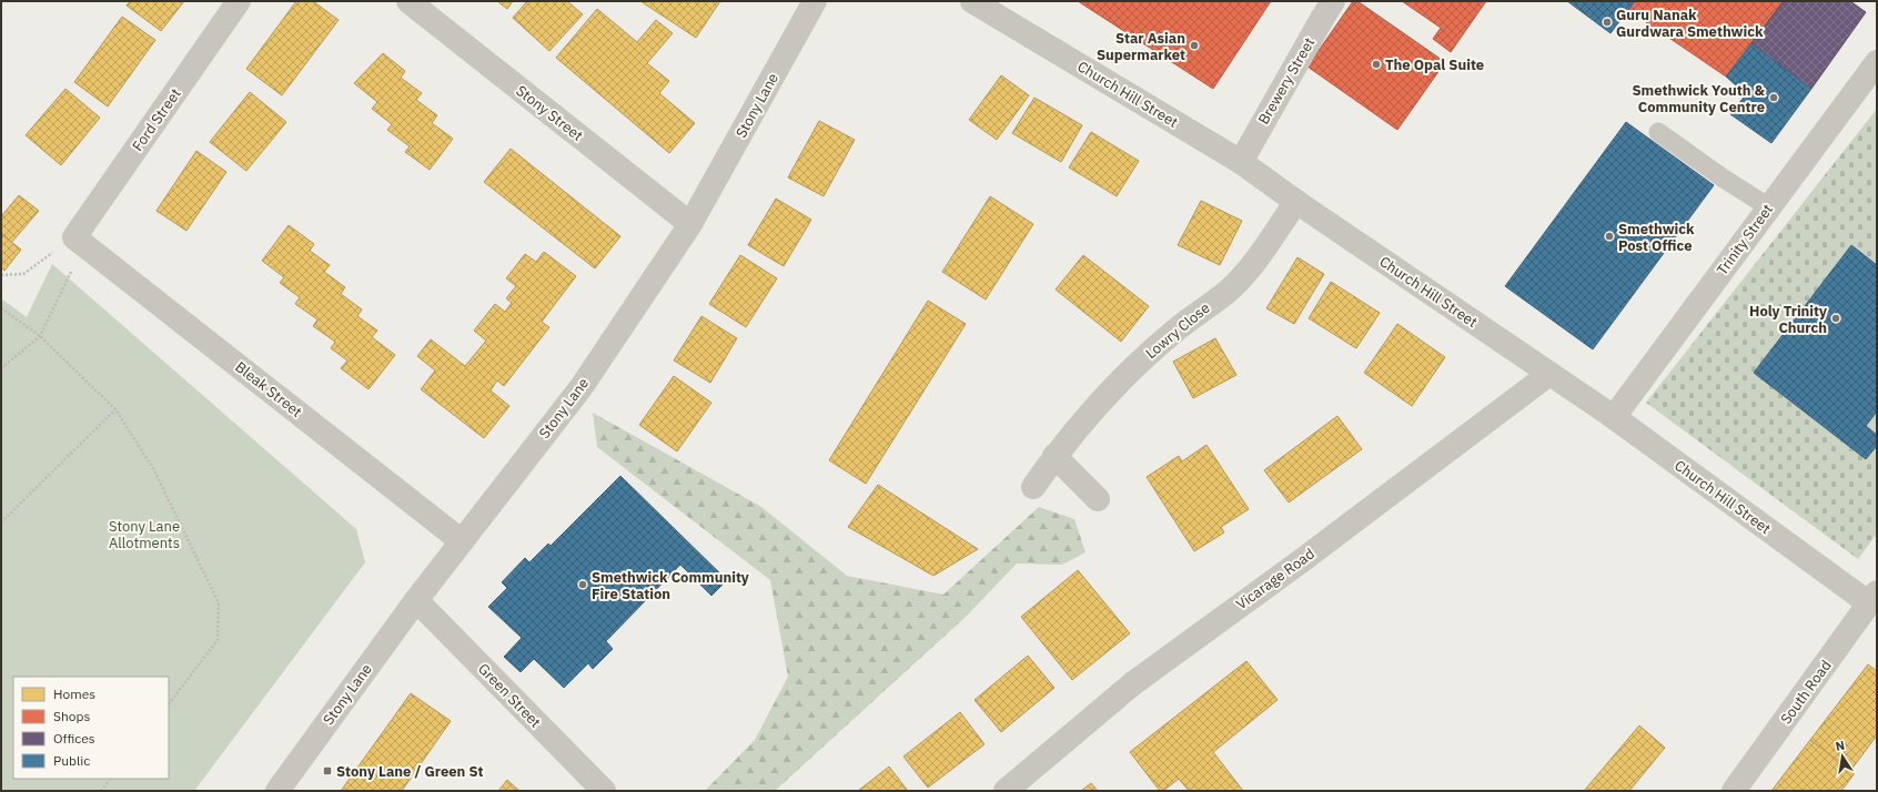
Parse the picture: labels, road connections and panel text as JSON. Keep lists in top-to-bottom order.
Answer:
{
  "streets": {
    "street": [
      "Brewery Street",
      "Church Hill Street",
      "Stony Lane",
      "Stony Street",
      "Ford Street",
      "Trinity Street",
      "Lowry Close",
      "Bleak Street",
      "Vicarage Road",
      "South Road",
      "Green Street"
    ]
  },
  "crossings": [
    ["Brewery Street", "Church Hill Street"],
    ["Church Hill Street", "Trinity Street"],
    ["Church Hill Street", "Lowry Close"],
    ["Church Hill Street", "Vicarage Road"],
    ["Church Hill Street", "South Road"],
    ["Stony Lane", "Stony Street"],
    ["Stony Lane", "Bleak Street"],
    ["Stony Lane", "Green Street"],
    ["Ford Street", "Bleak Street"]
  ],
  "parks": ["Stony Lane Allotments"],
  "places": {
    "other": [
      "Guru Nanak Gurdwara Smethwick",
      "Star Asian Supermarket",
      "The Opal Suite",
      "Smethwick Youth & Community Centre",
      "Smethwick Post Office",
      "Holy Trinity Church",
      "Smethwick Community Fire Station"
    ],
    "transit": ["Stony Lane / Green St"]
  },
  "legend": [
    "Homes",
    "Shops",
    "Offices",
    "Public"
  ],
  "north": "top"
}
